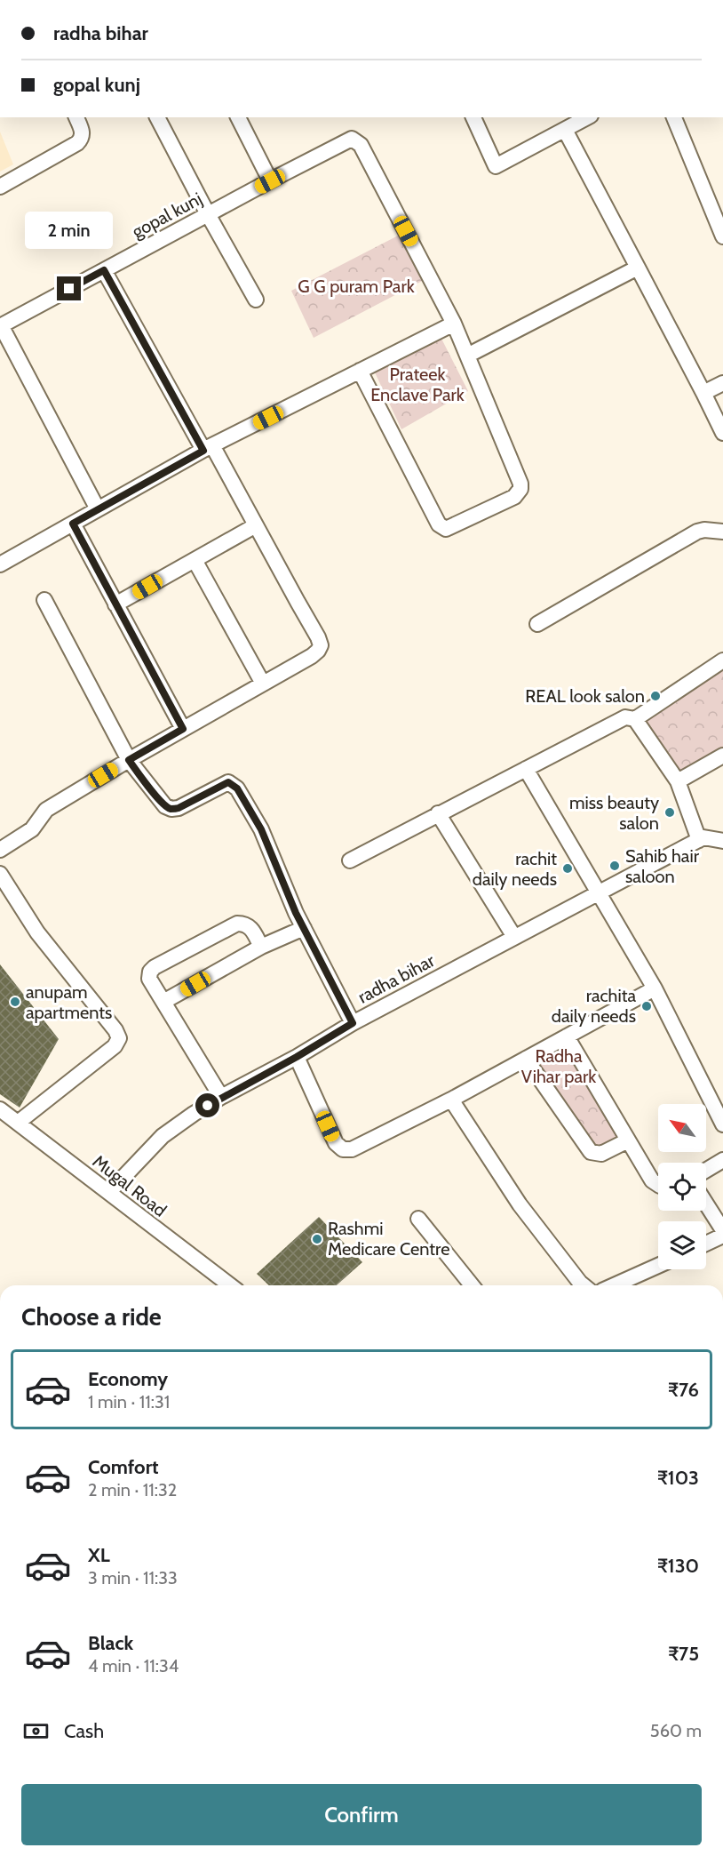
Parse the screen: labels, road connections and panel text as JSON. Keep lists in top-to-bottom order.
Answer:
{
  "streets": {
    "street": ["gopal kunj", "radha bihar", "Mugal Road"]
  },
  "crossings": [
    ["radha bihar", "Mugal Road"]
  ],
  "parks": ["G G puram Park", "Prateek Enclave Park", "Radha Vihar park"],
  "places": [
    "REAL look salon",
    "miss beauty salon",
    "Sahib hair saloon",
    "rachit daily needs",
    "anupam apartments",
    "rachita daily needs",
    "Rashmi Medicare Centre"
  ],
  "north": "top left",
  "page": {
    "banner": ["radha bihar", "gopal kunj"],
    "bubble": "2 min",
    "heading": "Choose a ride",
    "list": [
      {
        "name": "Economy",
        "note": "1 min · 11:31",
        "value": "₹76"
      },
      {
        "name": "Comfort",
        "note": "2 min · 11:32",
        "value": "₹103"
      },
      {
        "name": "XL",
        "note": "3 min · 11:33",
        "value": "₹130"
      },
      {
        "name": "Black",
        "note": "4 min · 11:34",
        "value": "₹75"
      }
    ],
    "pay": ["Cash", "560 m"],
    "buttons": "Confirm"
  }
}
